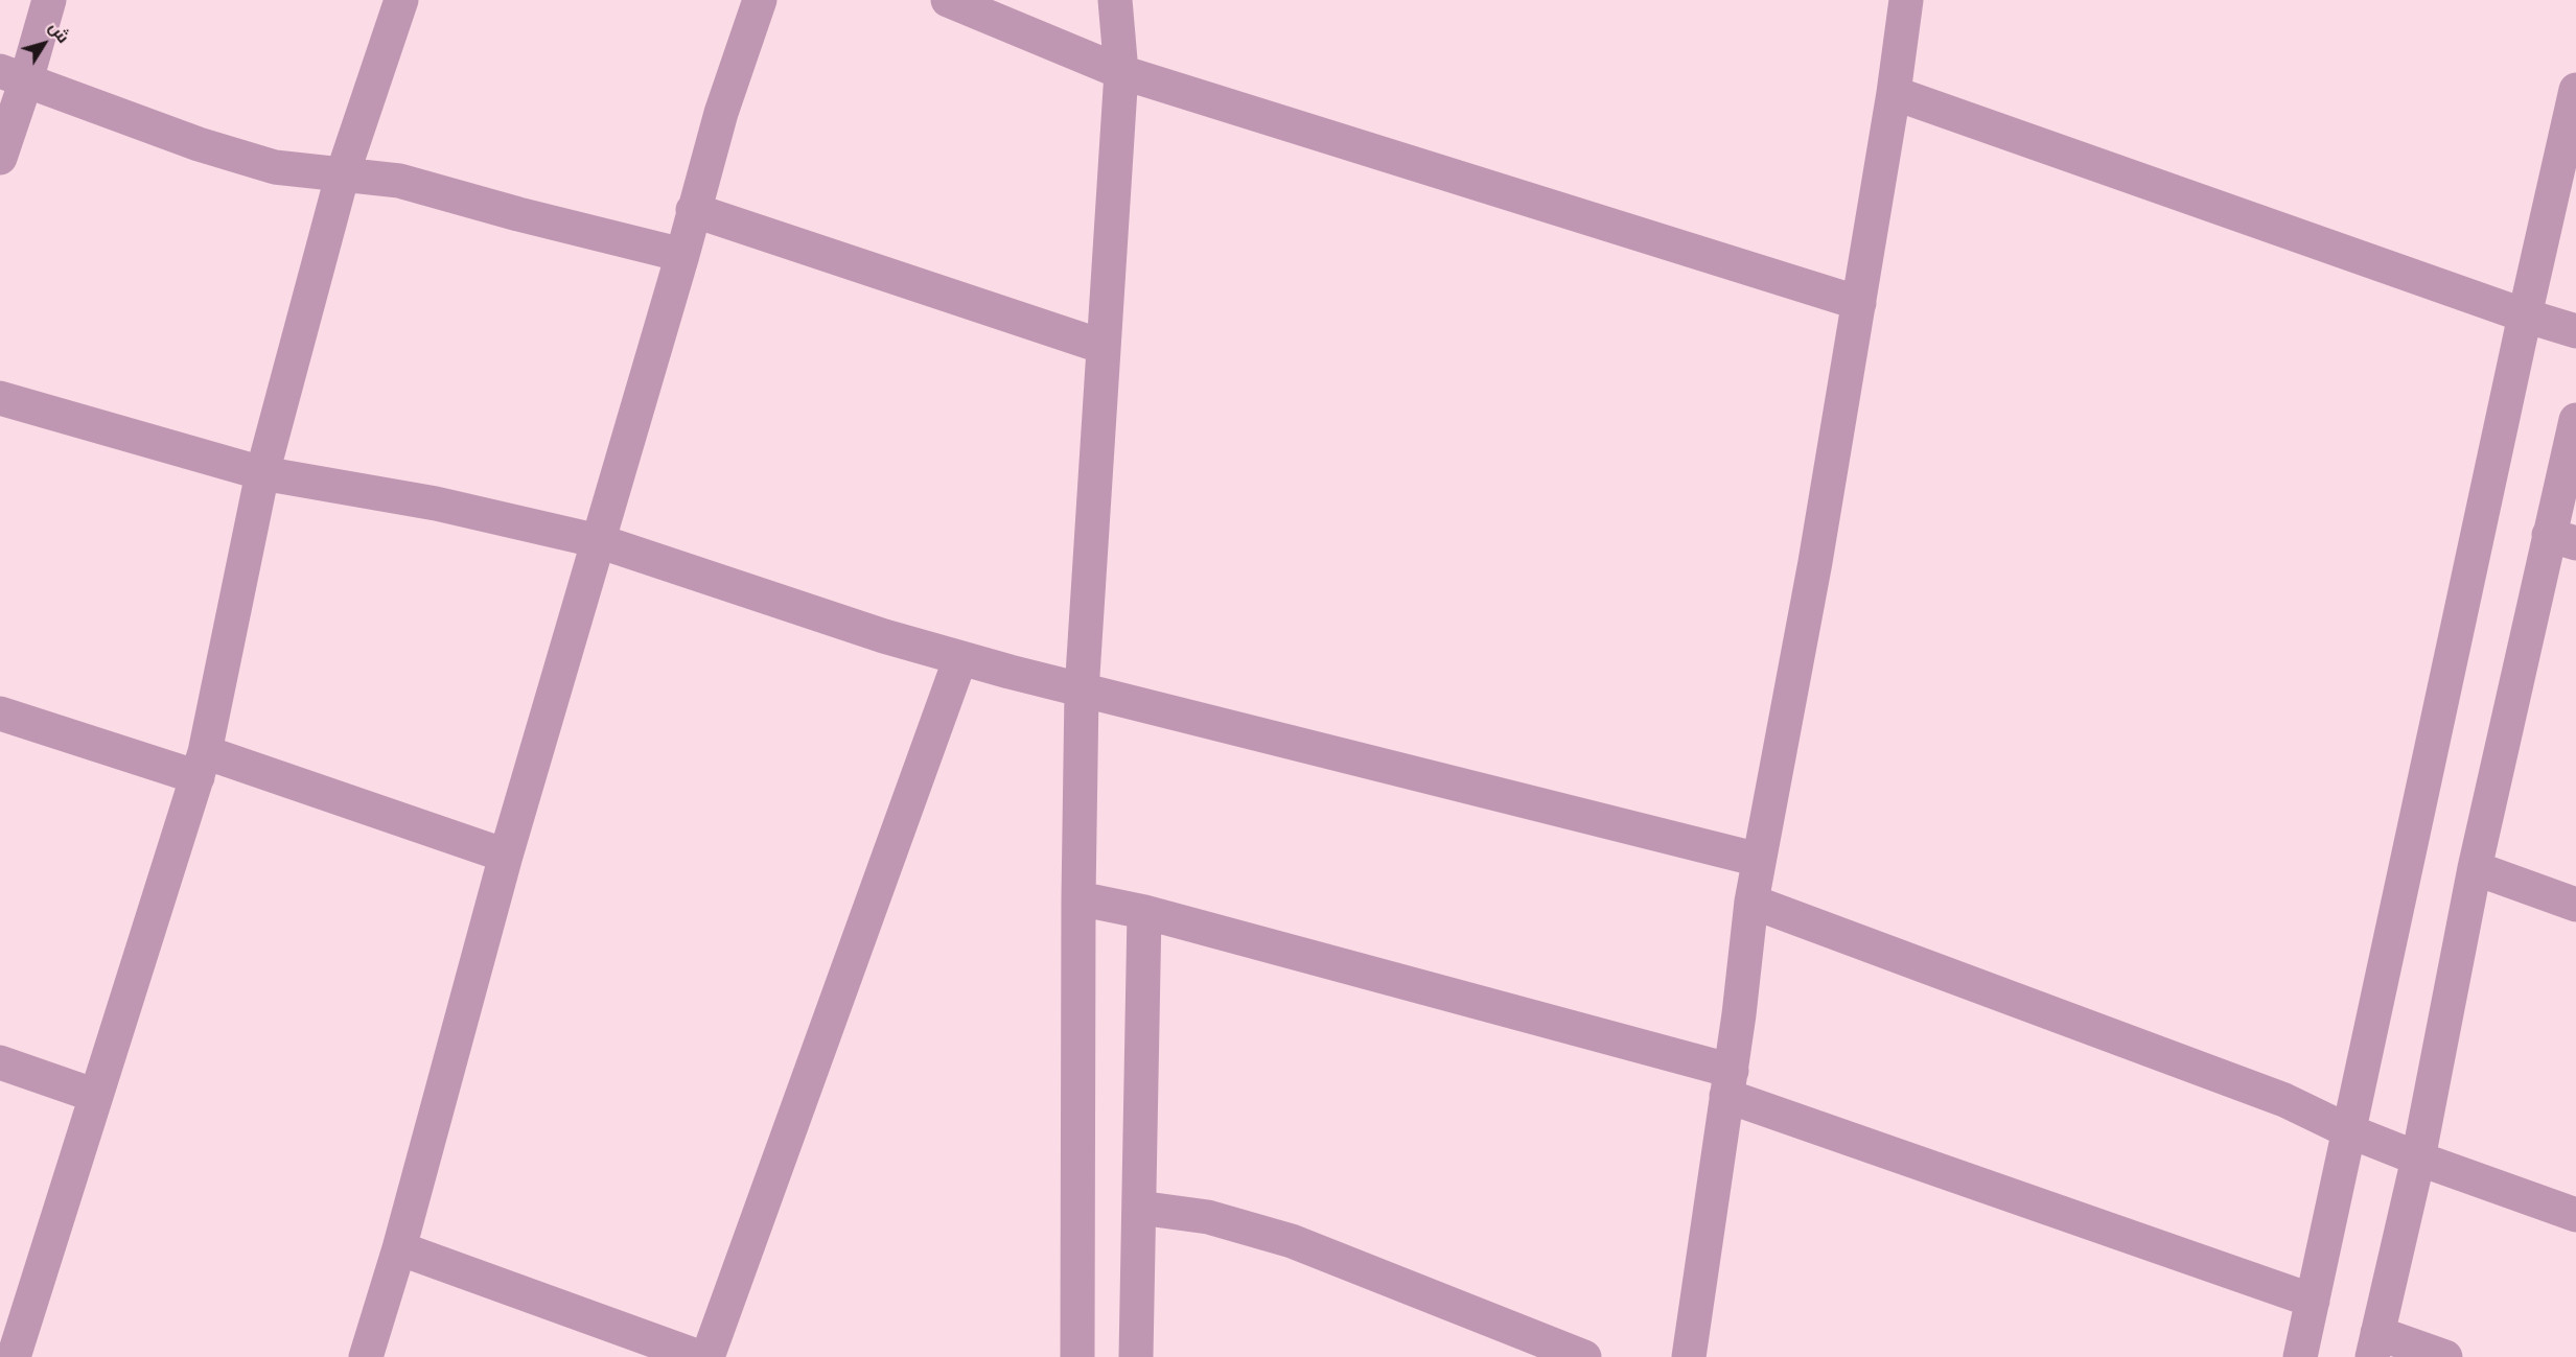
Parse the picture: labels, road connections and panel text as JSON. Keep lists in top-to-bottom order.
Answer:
{
  "north": "top right"
}
